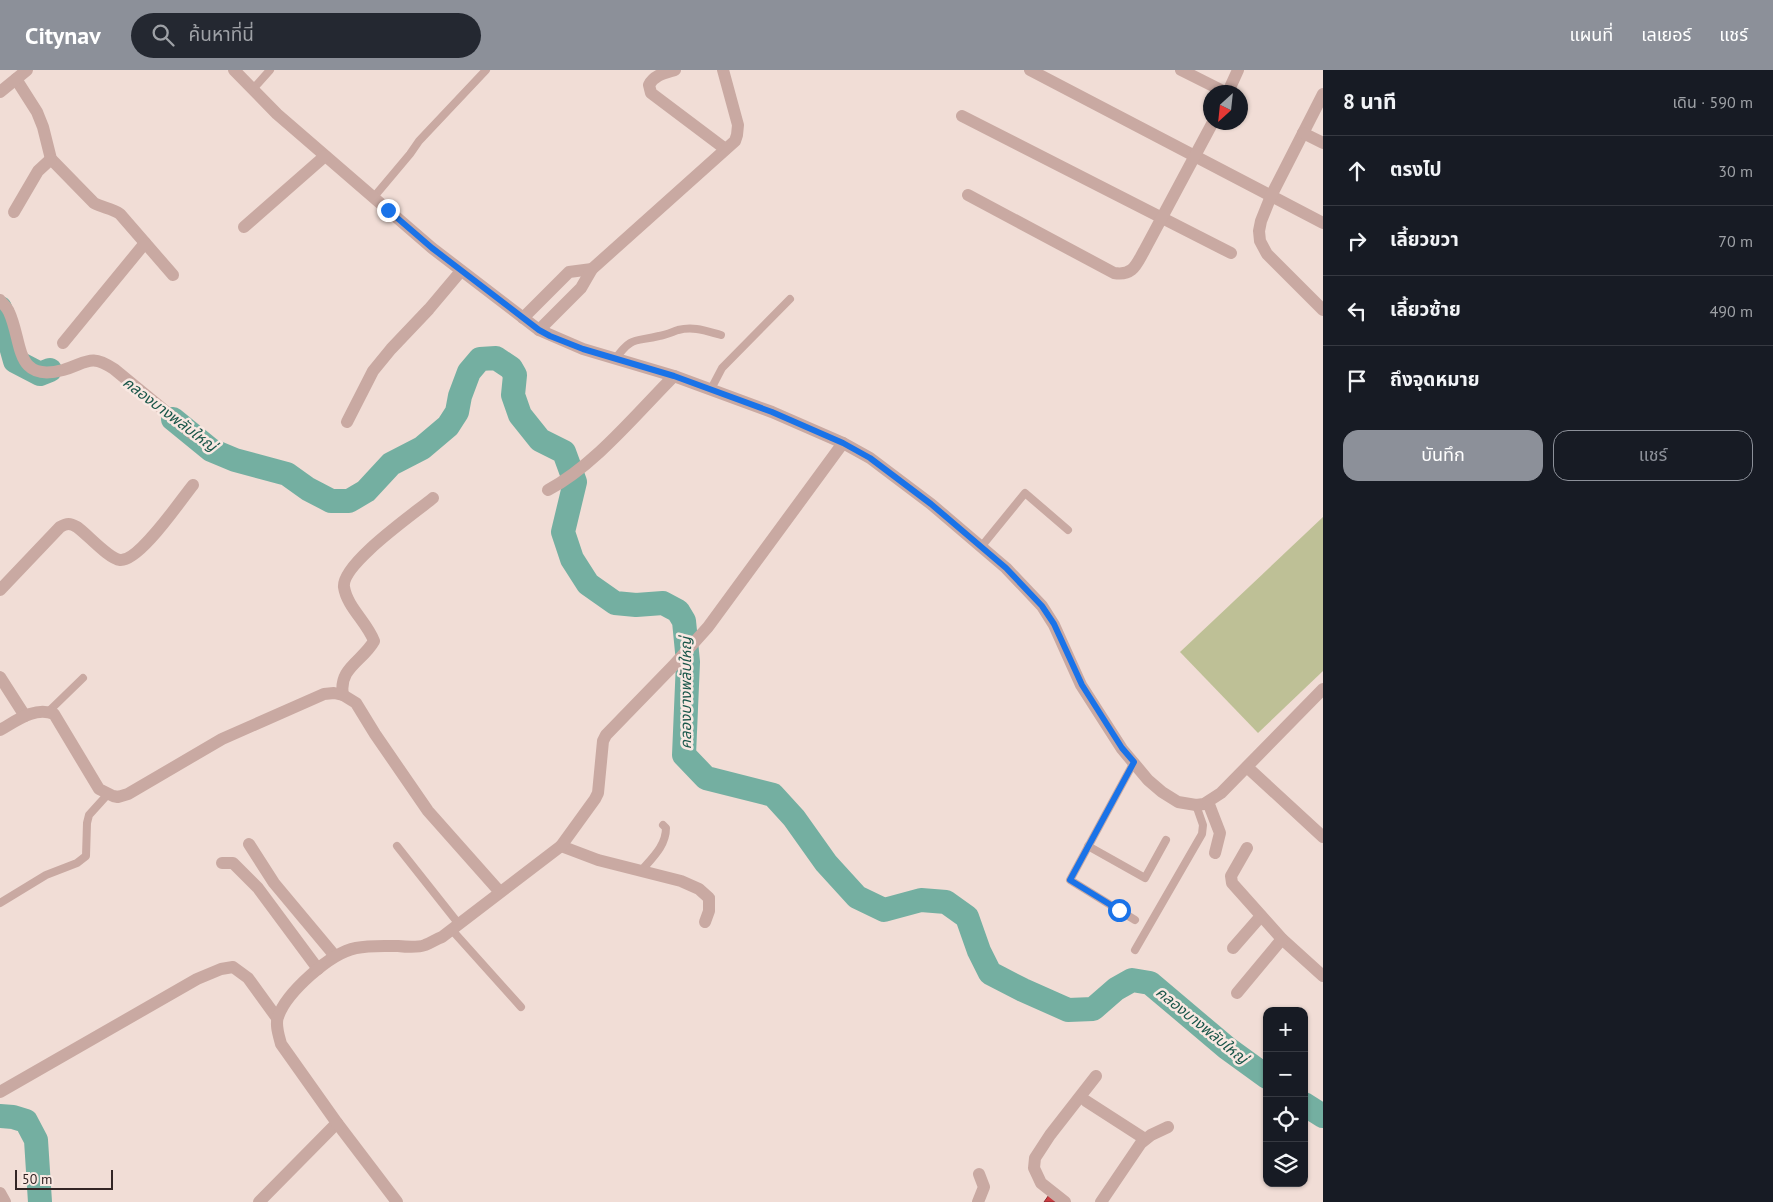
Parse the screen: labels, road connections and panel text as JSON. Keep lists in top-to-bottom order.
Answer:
{
  "water": ["คลองบางพลับใหญ่"],
  "scale_bar": "50 m",
  "north": "bottom left",
  "page": {
    "header": "Citynav",
    "search": "ค้นหาที่นี่",
    "nav": ["แผนที่", "เลเยอร์", "แชร์"],
    "heading": ["8 นาที", "เดิน · 590 m"],
    "list": [
      ["ตรงไป", "30 m"],
      ["เลี้ยวขวา", "70 m"],
      ["เลี้ยวซ้าย", "490 m"],
      "ถึงจุดหมาย"
    ],
    "buttons": ["บันทึก", "แชร์"],
    "map_buttons": ["+", "−"],
    "scale": "50 m"
  }
}
